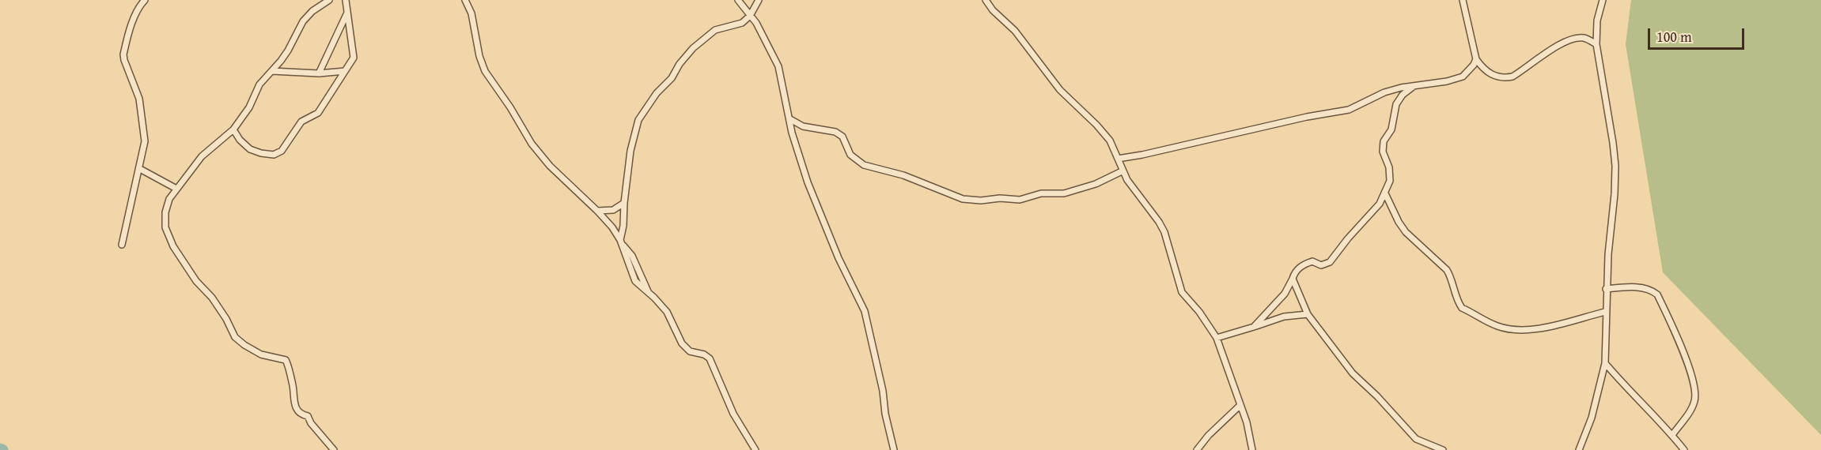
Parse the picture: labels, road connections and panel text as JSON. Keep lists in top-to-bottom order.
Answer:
{
  "scale_bar": "100 m"
}
